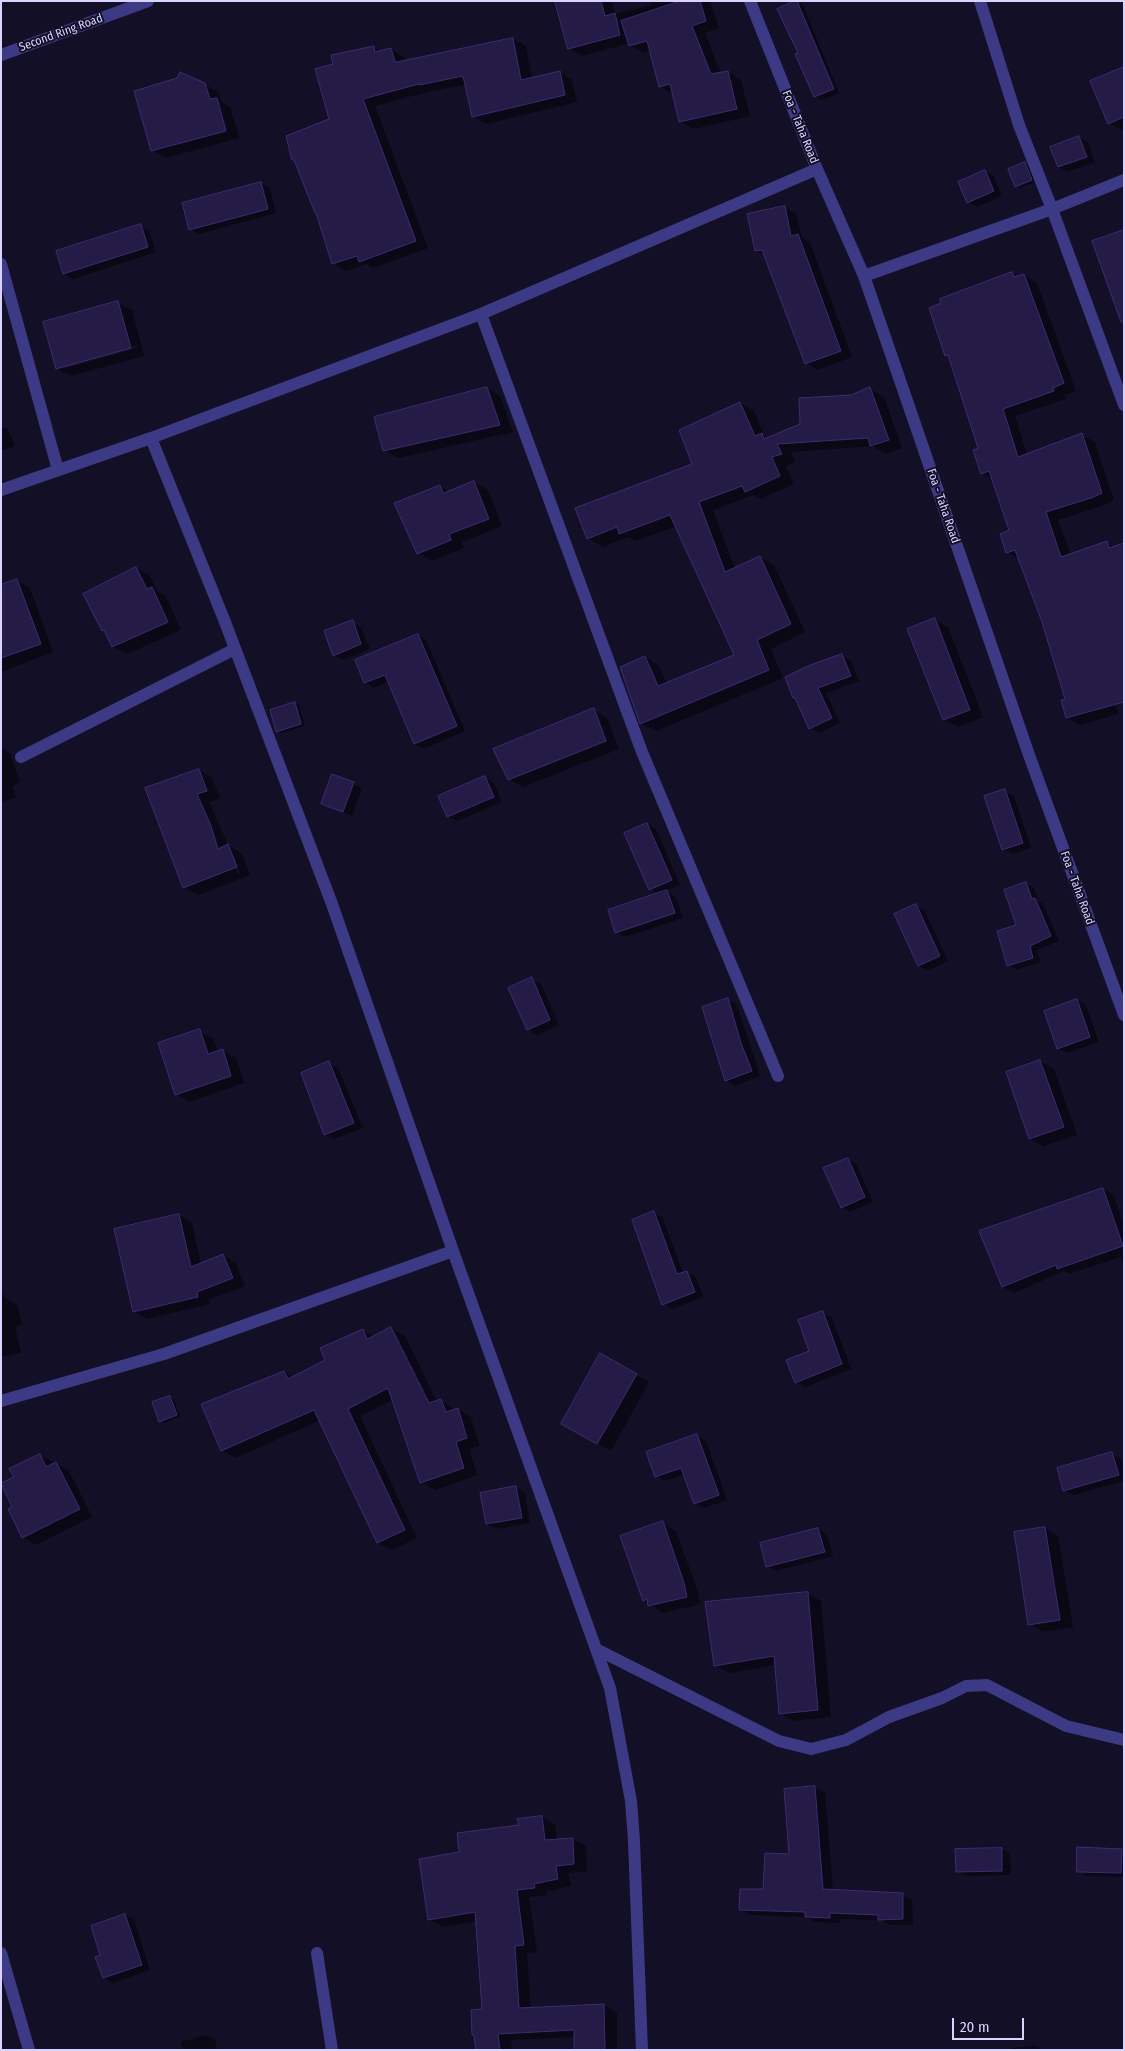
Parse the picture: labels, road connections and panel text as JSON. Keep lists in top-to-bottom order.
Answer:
{
  "streets": {
    "street": ["Second Ring Road", "Foa - Taha Road"]
  },
  "scale_bar": "20 m"
}
